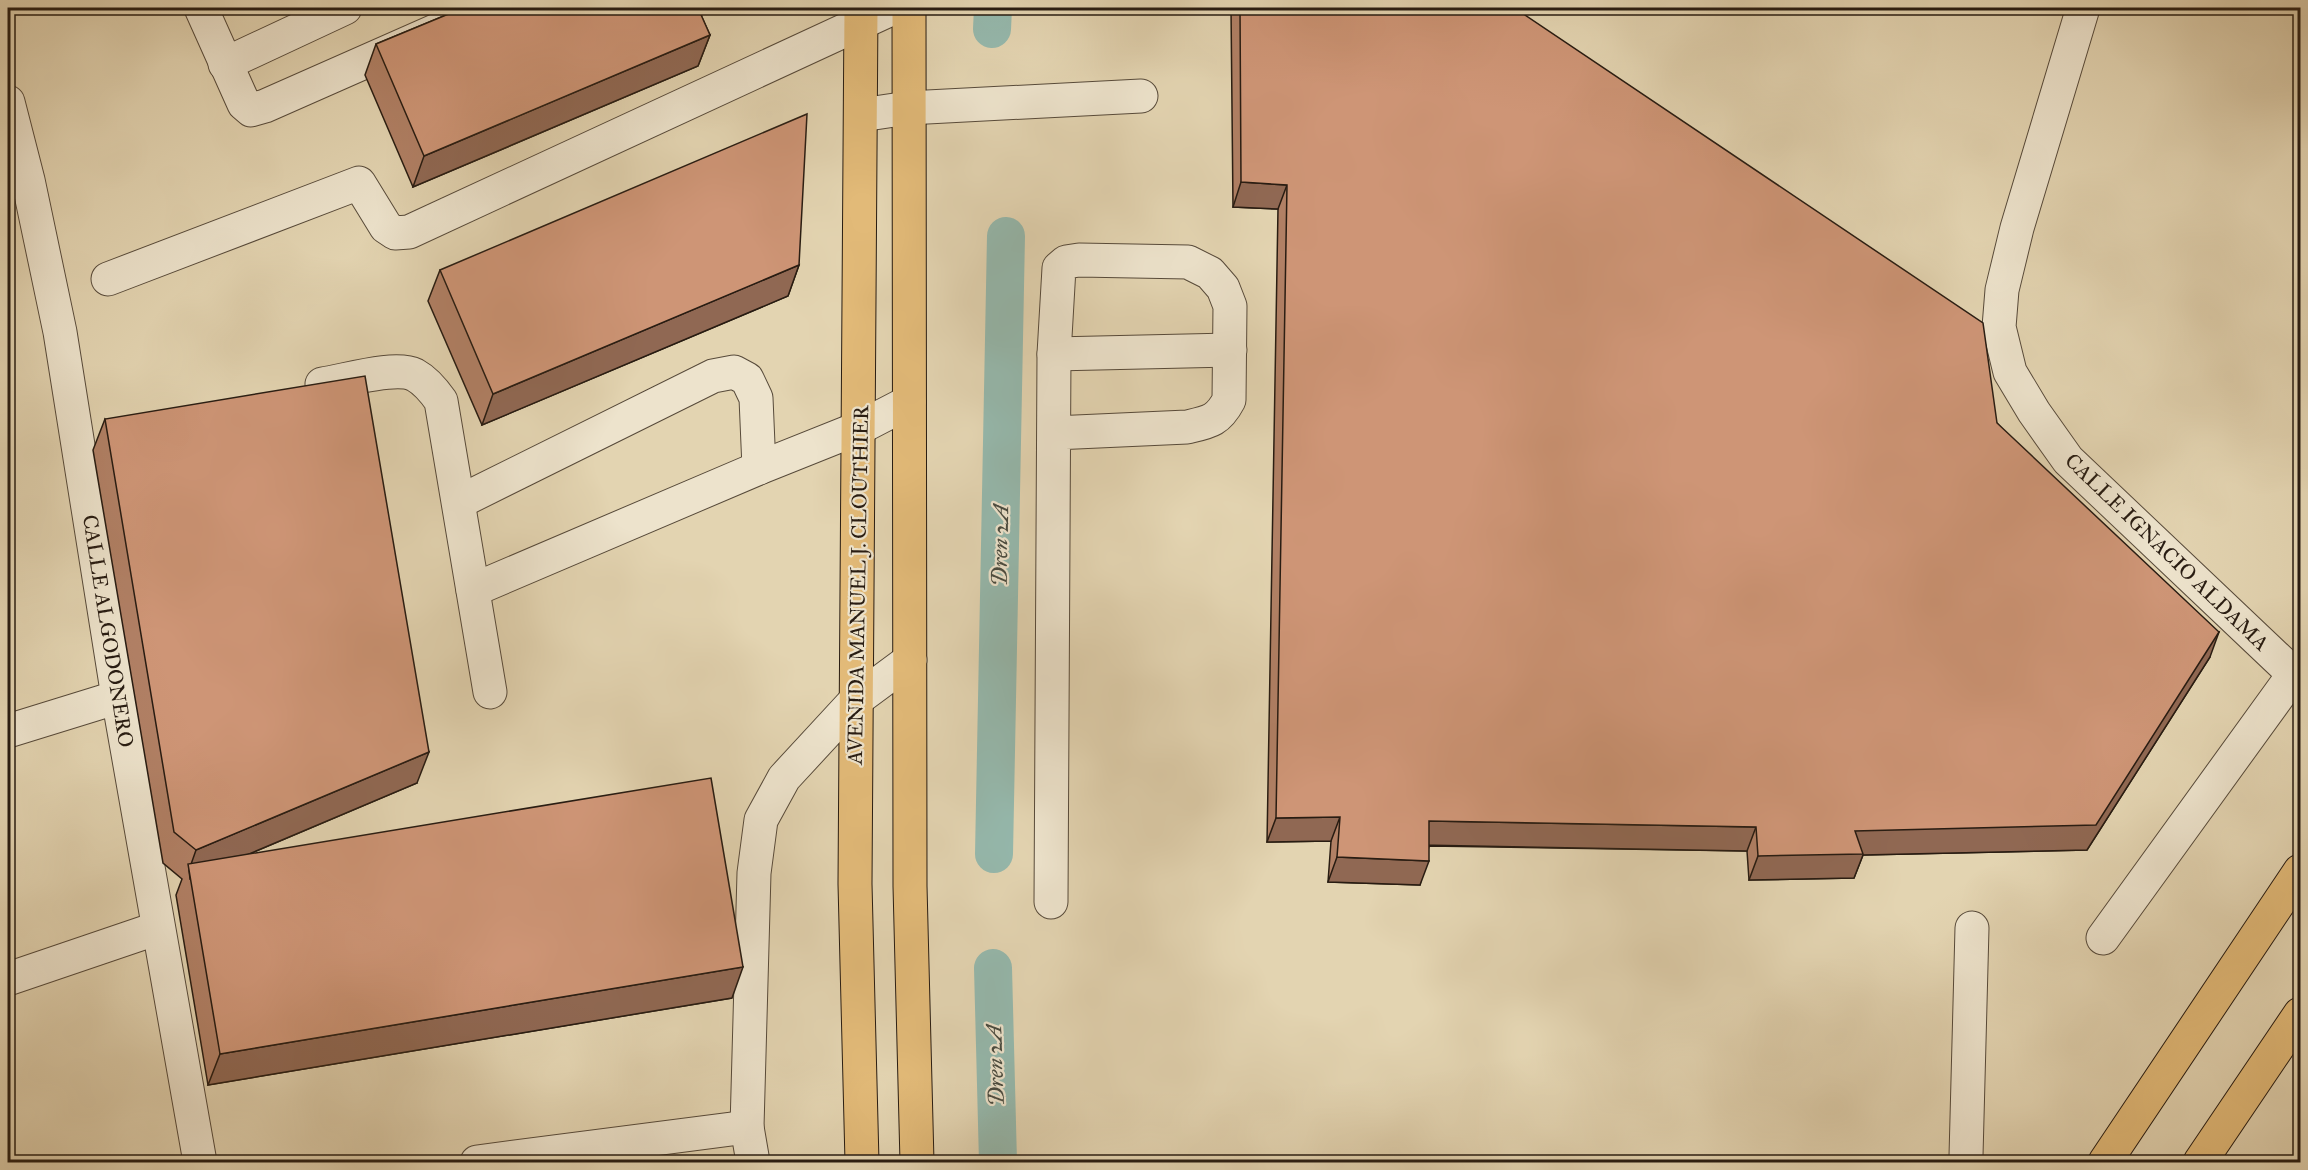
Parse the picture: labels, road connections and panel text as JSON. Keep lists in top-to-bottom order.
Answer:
{
  "streets": {
    "main road": ["AVENIDA MANUEL J. CLOUTHIER"],
    "street": ["CALLE IGNACIO ALDAMA", "CALLE ALGODONERO"]
  },
  "water": ["Dren 2A"]
}
